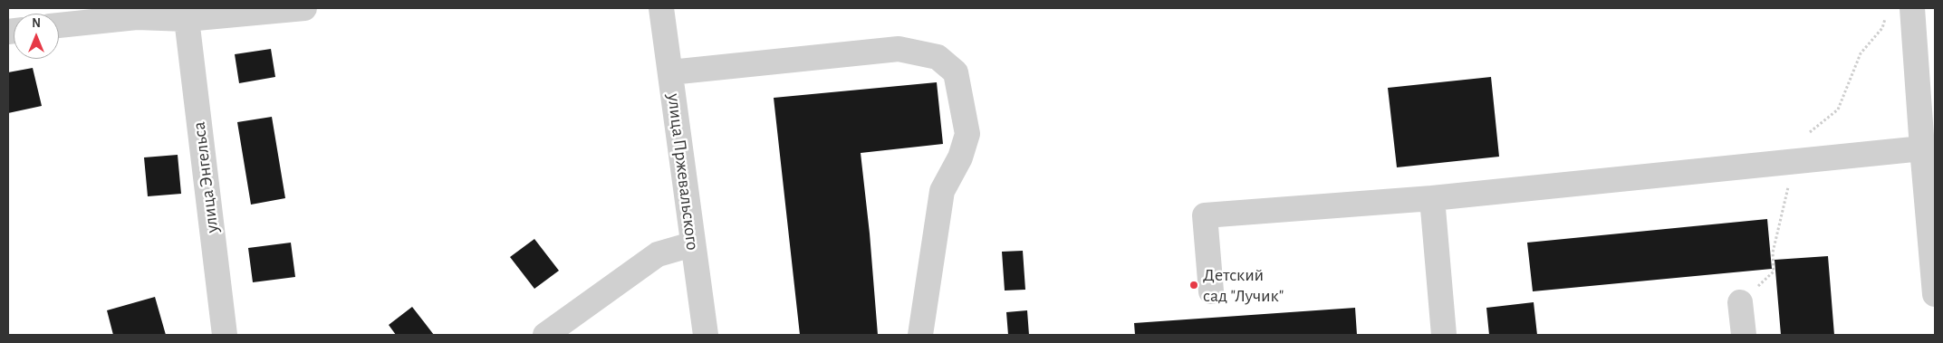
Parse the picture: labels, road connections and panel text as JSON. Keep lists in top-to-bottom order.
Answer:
{
  "streets": {
    "street": ["улица Пржевальского", "улица Энгельса"]
  },
  "places": ["Детский сад \"Лучик\""],
  "north": "top"
}
